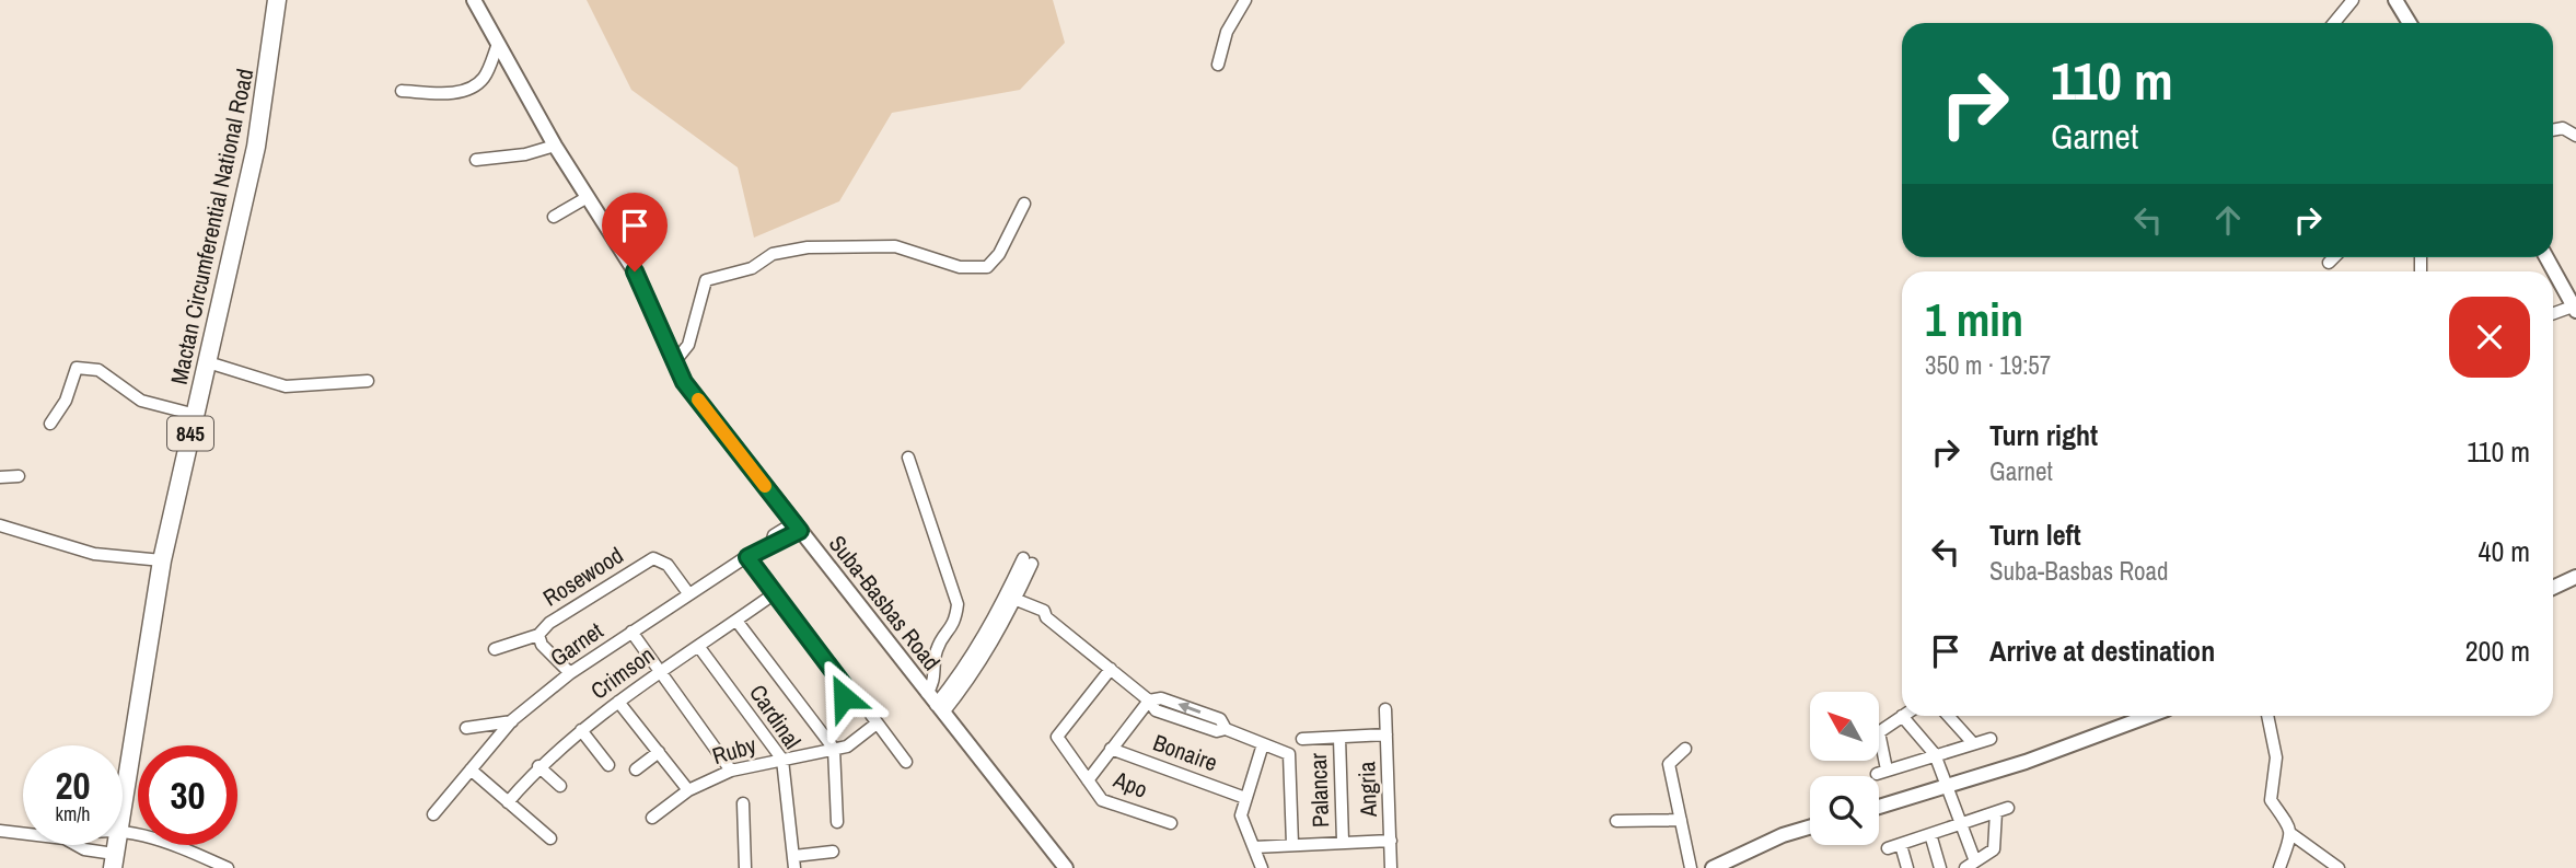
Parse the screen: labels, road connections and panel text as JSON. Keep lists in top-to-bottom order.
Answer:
{
  "streets": {
    "main road": ["Mactan Circumferential National Road", "845"],
    "street": [
      "Rosewood",
      "Suba-Basbas Road",
      "Garnet",
      "Crimson",
      "Cardinal",
      "Ruby",
      "Bonaire",
      "Apo",
      "Angria",
      "Palancar"
    ]
  },
  "crossings": [
    ["Rosewood", "Garnet"],
    ["Suba-Basbas Road", "Garnet"],
    ["Crimson", "Cardinal"],
    ["Cardinal", "Ruby"]
  ],
  "north": "top left",
  "page": {
    "turn": ["110 m", "Garnet"],
    "heading": ["1 min", "350 m · 19:57"],
    "list": [
      {
        "name": "Turn right",
        "note": "Garnet",
        "value": "110 m"
      },
      {
        "name": "Turn left",
        "note": "Suba-Basbas Road",
        "value": "40 m"
      },
      {
        "name": "Arrive at destination",
        "value": "200 m"
      }
    ],
    "speed": "20 km/h",
    "limit": "30"
  }
}
